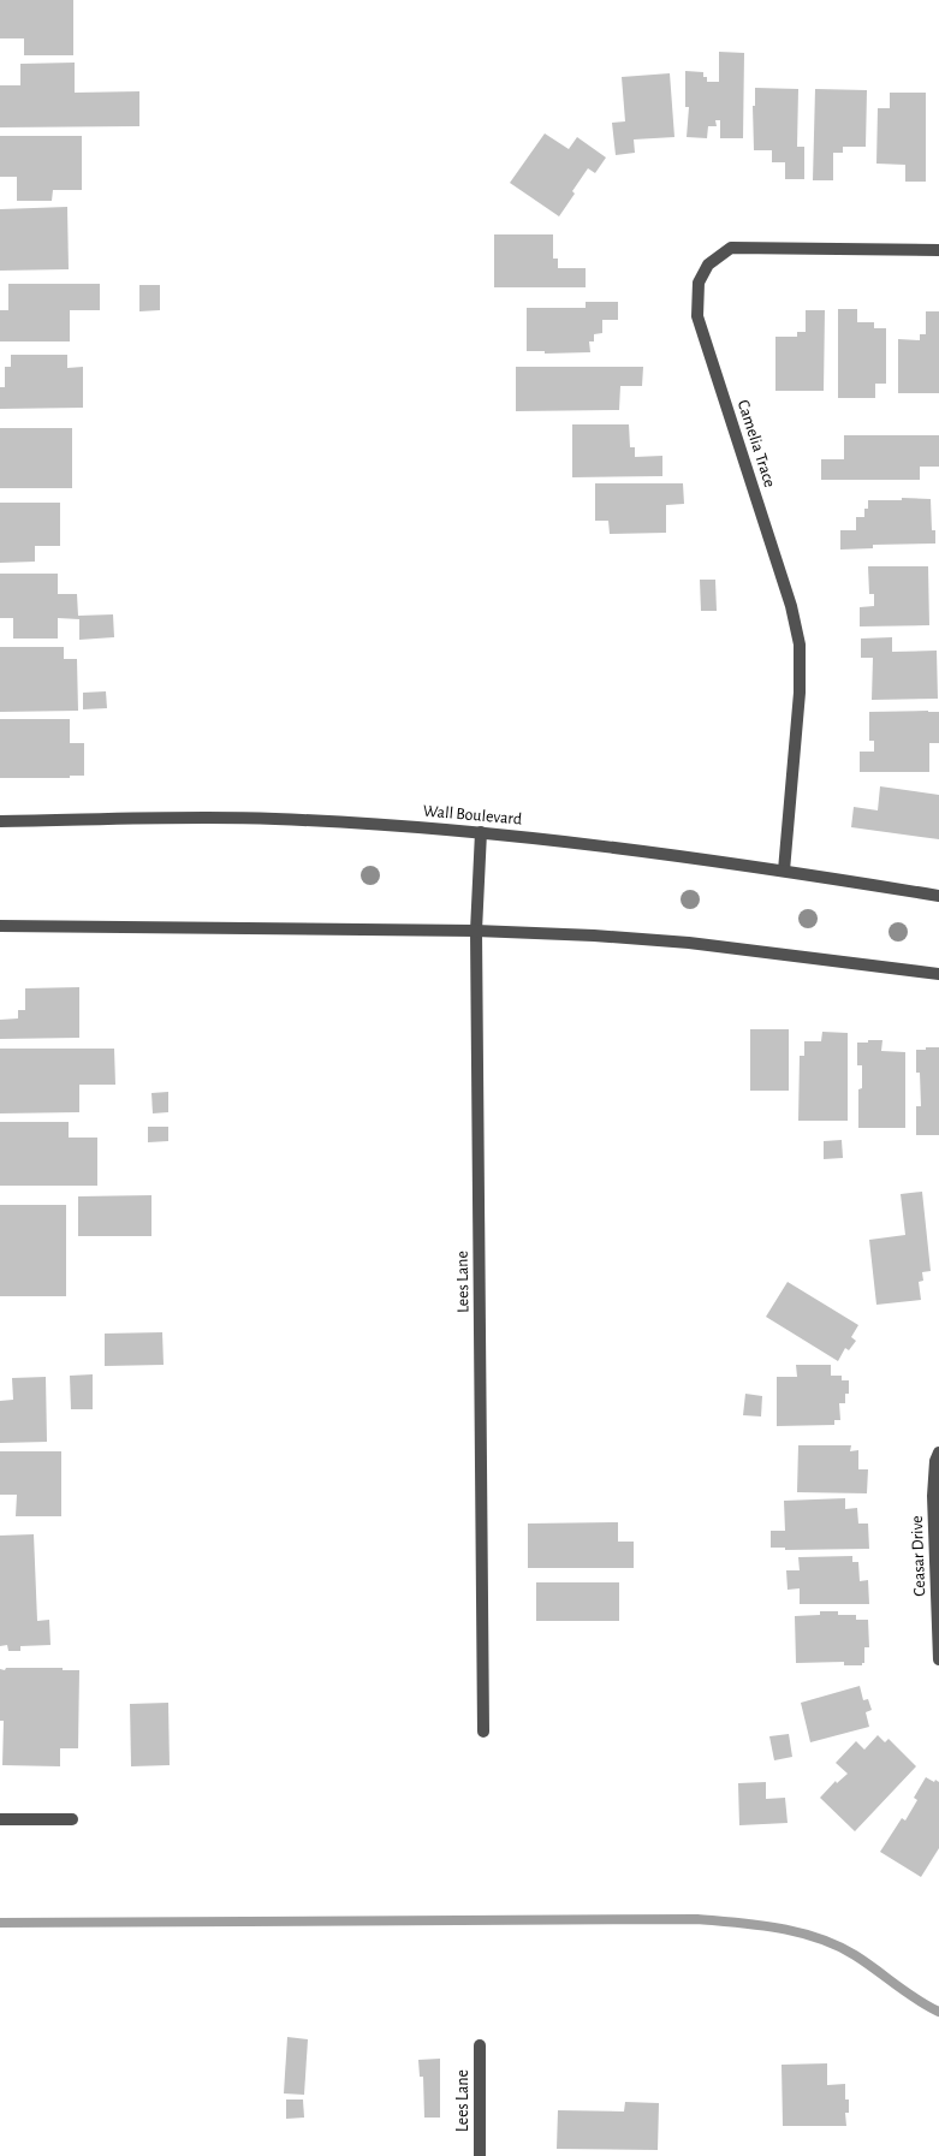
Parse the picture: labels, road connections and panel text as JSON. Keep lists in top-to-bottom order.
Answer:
{
  "streets": {
    "street": [
      "Camelia Trace",
      "Wall Boulevard",
      "Lees Lane",
      "Ceasar Drive"
    ]
  },
  "crossings": [
    ["Camelia Trace", "Wall Boulevard"],
    ["Wall Boulevard", "Lees Lane"]
  ]
}
